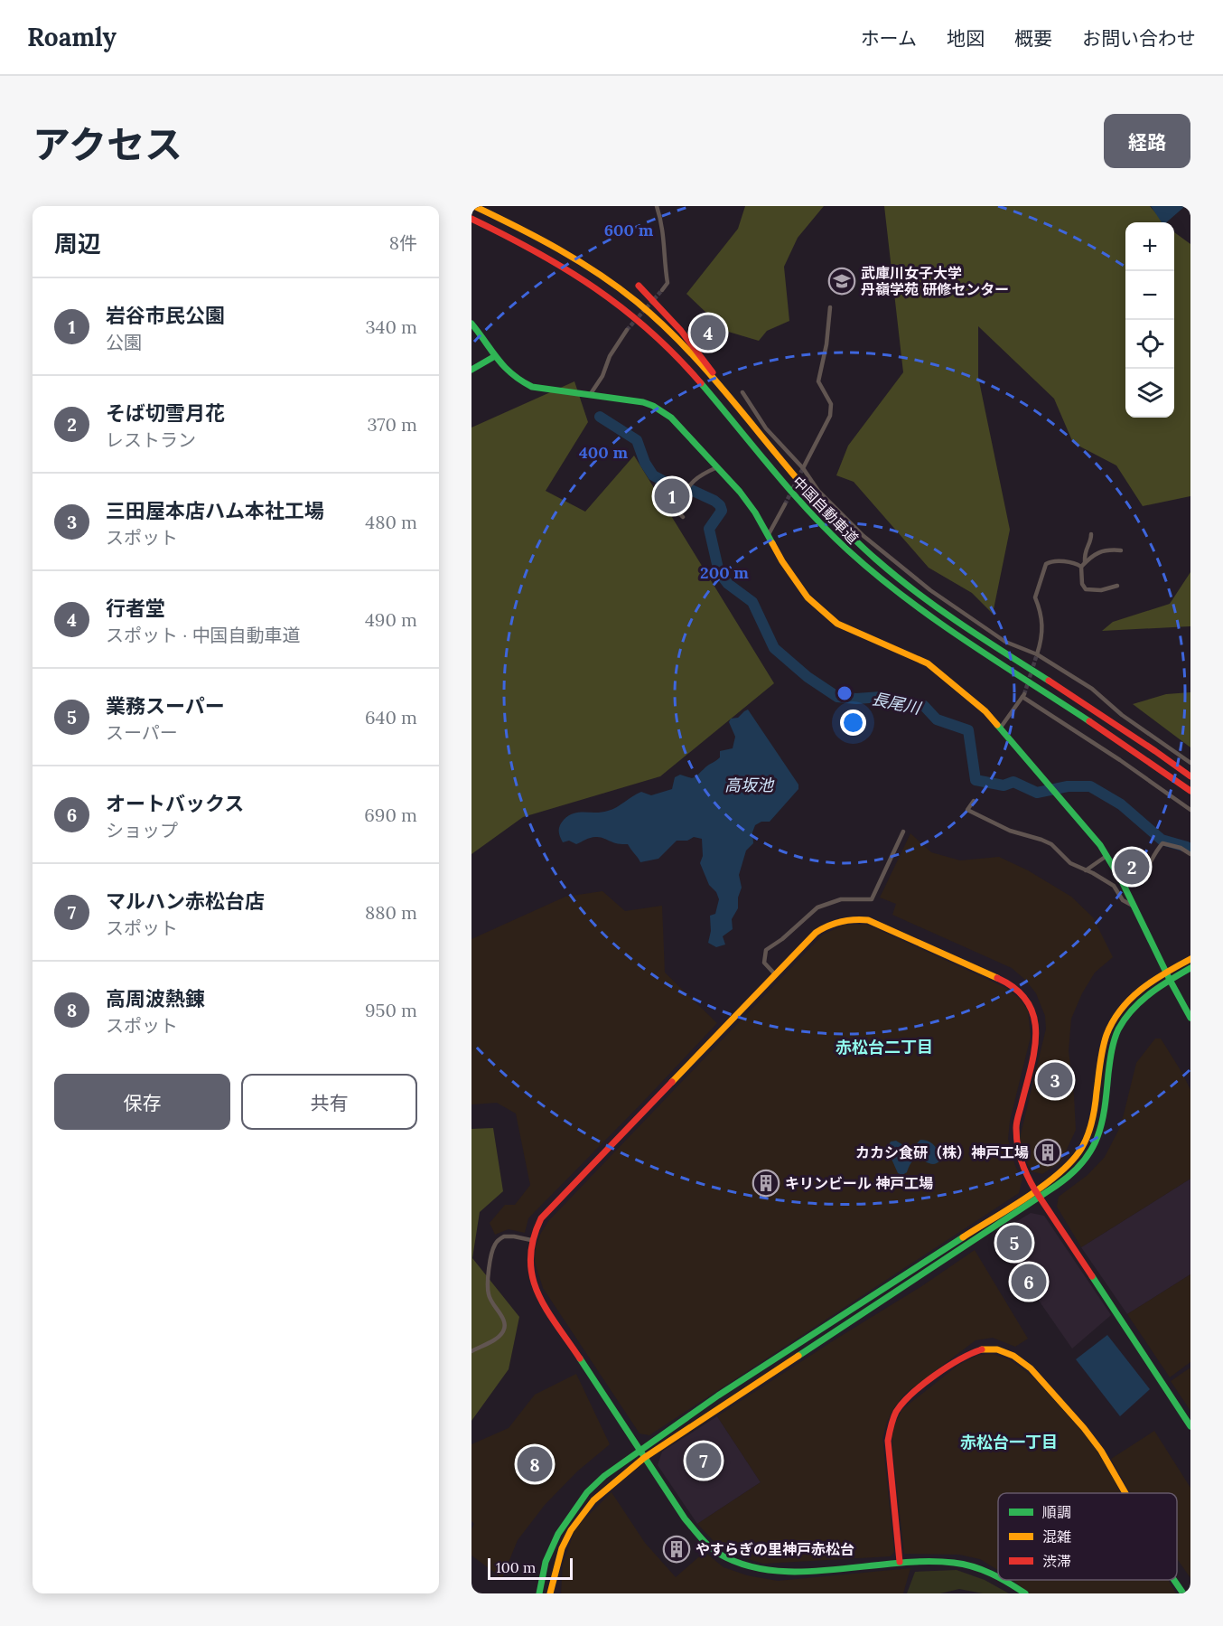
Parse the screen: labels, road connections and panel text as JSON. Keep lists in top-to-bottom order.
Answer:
{
  "streets": {
    "main road": ["中国自動車道"]
  },
  "districts": ["赤松台二丁目", "赤松台一丁目"],
  "water": ["長尾川", "高坂池"],
  "places": {
    "school or university": ["武庫川女子大学 丹嶺学苑 研修センター"],
    "building": ["カカシ食研（株）神戸工場", "キリンビール 神戸工場", "やすらぎの里神戸赤松台"]
  },
  "legend": ["順調", "混雑", "渋滞"],
  "scale_bar": "100 m",
  "page": {
    "header": "Roamly",
    "nav": [
      "ホーム",
      "地図",
      "概要",
      "お問い合わせ"
    ],
    "title": "アクセス",
    "buttons": [
      "経路",
      ["保存", "共有"]
    ],
    "heading": ["周辺", "8件"],
    "map_buttons": ["+", "−"],
    "list": [
      {
        "mark": "1",
        "name": "岩谷市民公園",
        "note": "公園",
        "value": "340 m"
      },
      {
        "mark": "2",
        "name": "そば切雪月花",
        "note": "レストラン",
        "value": "370 m"
      },
      {
        "mark": "3",
        "name": "三田屋本店ハム本社工場",
        "note": "スポット",
        "value": "480 m"
      },
      {
        "mark": "4",
        "name": "行者堂",
        "note": "スポット · 中国自動車道",
        "value": "490 m"
      },
      {
        "mark": "5",
        "name": "業務スーパー",
        "note": "スーパー",
        "value": "640 m"
      },
      {
        "mark": "6",
        "name": "オートバックス",
        "note": "ショップ",
        "value": "690 m"
      },
      {
        "mark": "7",
        "name": "マルハン赤松台店",
        "note": "スポット",
        "value": "880 m"
      },
      {
        "mark": "8",
        "name": "高周波熱錬",
        "note": "スポット",
        "value": "950 m"
      }
    ],
    "pins": [
      "4",
      "1",
      "2",
      "3",
      "5",
      "6",
      "7",
      "8"
    ],
    "scale": "100 m"
  },
  "rings": ["600 m", "400 m", "200 m"]
}
